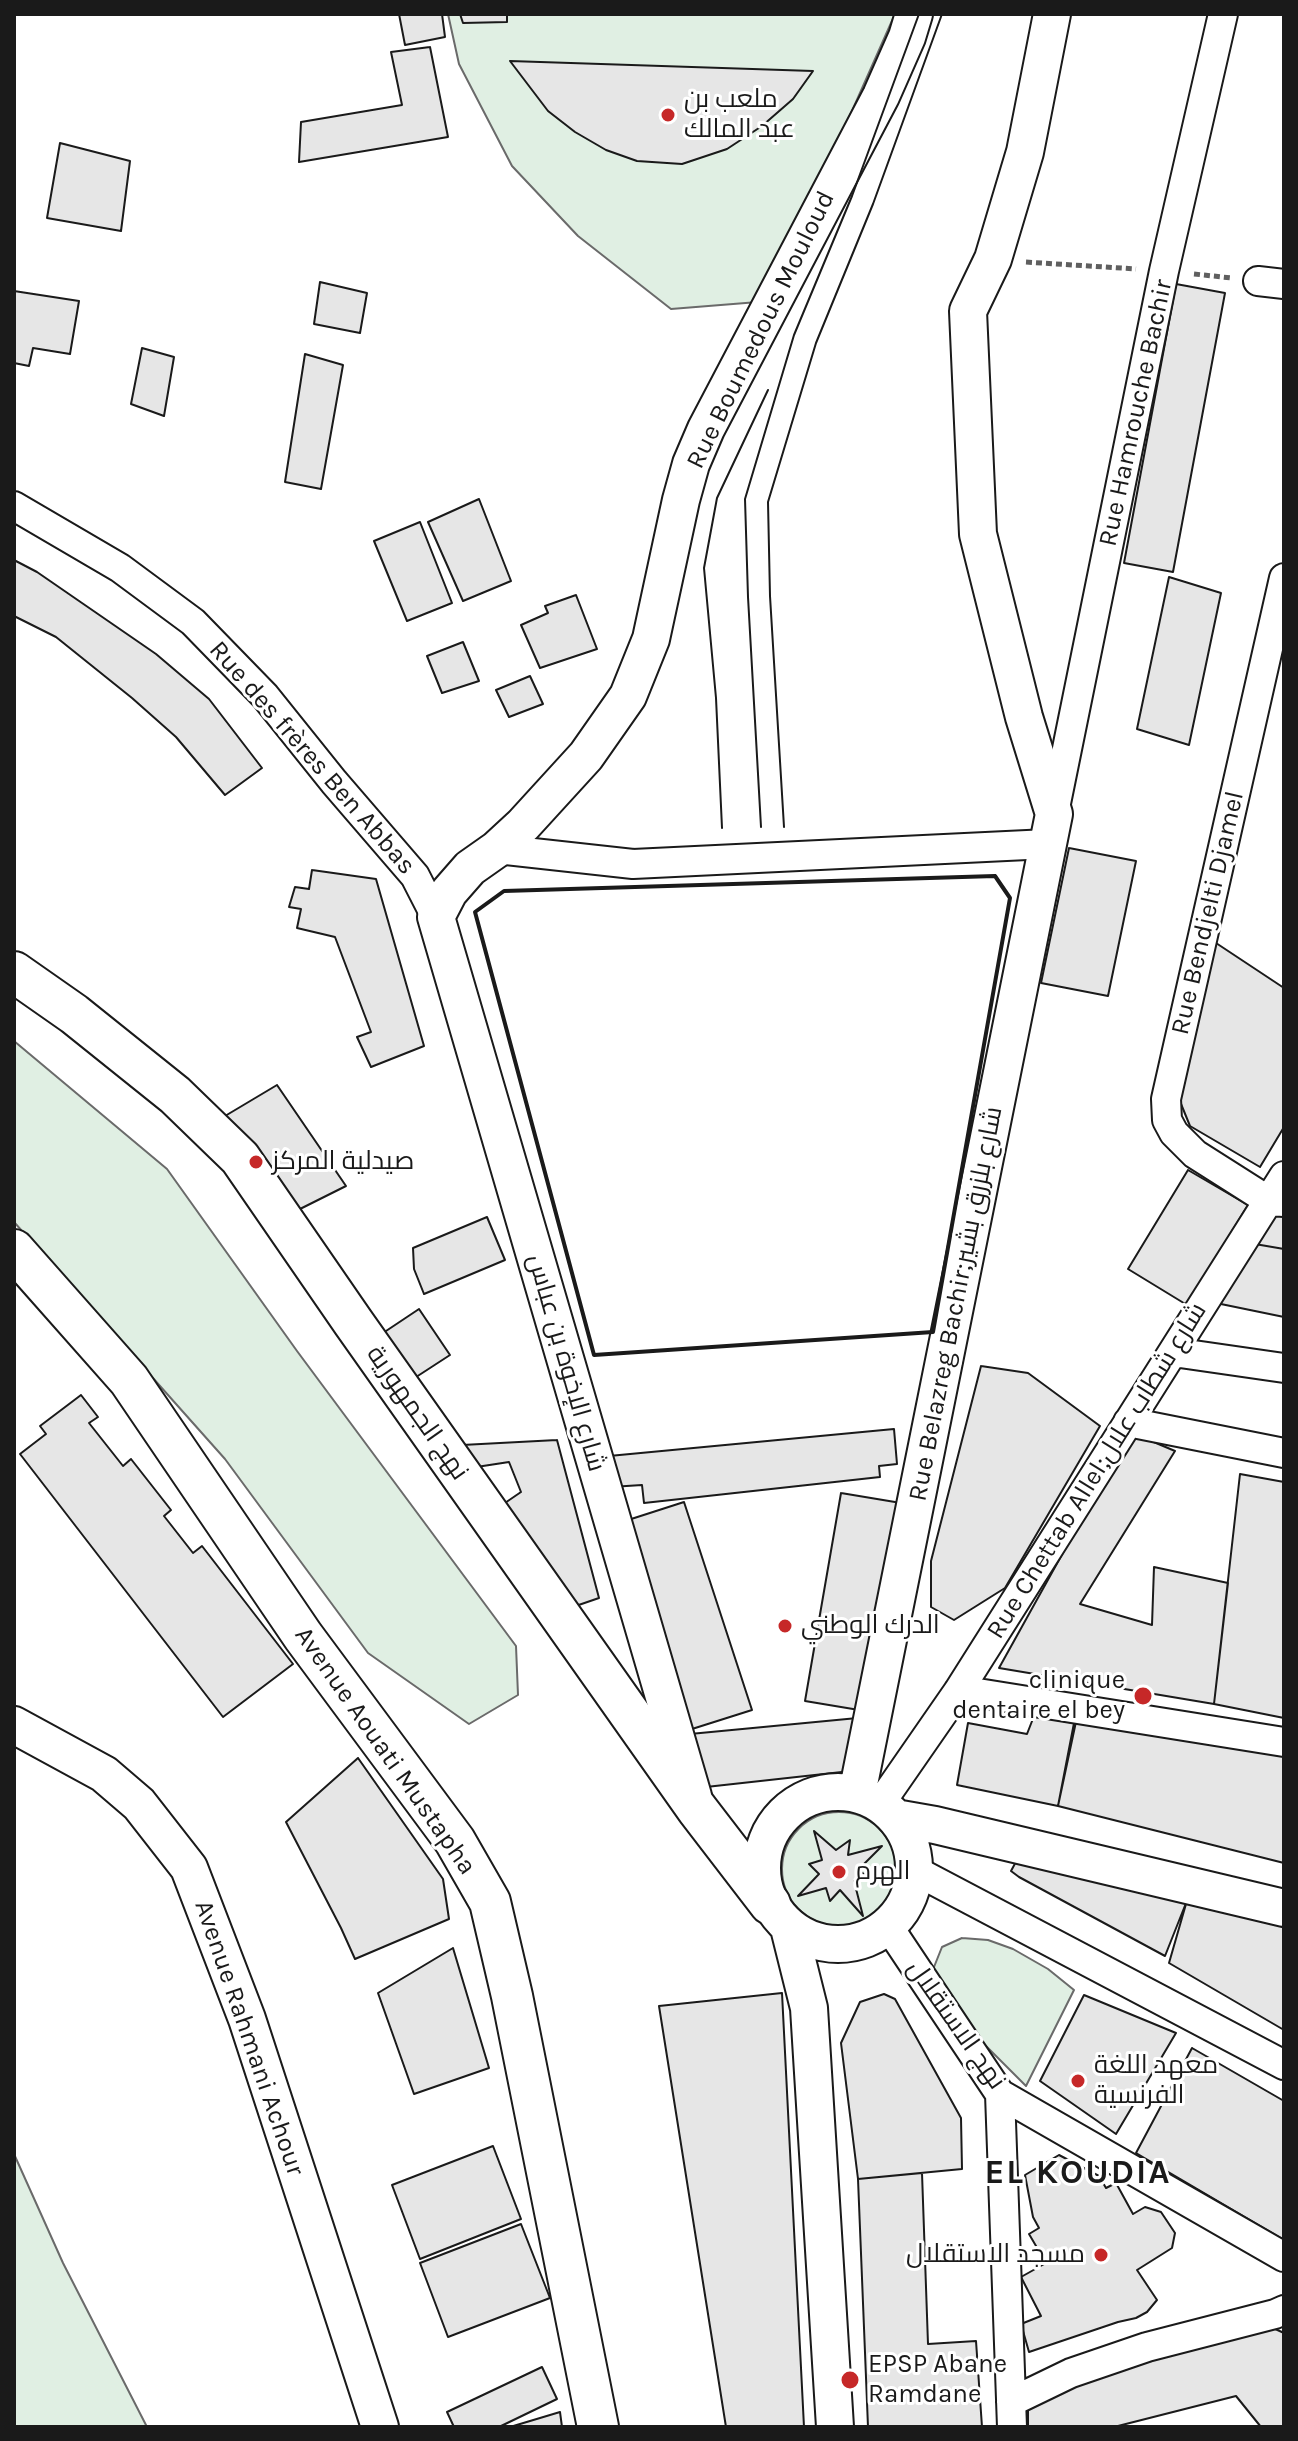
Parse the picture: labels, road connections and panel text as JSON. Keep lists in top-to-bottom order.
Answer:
{
  "streets": {
    "main road": ["نهج الجمهورية", "Avenue Aouati Mustapha"],
    "street": [
      "Rue Boumedous Mouloud",
      "Rue Hamrouche Bachir",
      "Rue des frères Ben Abbas",
      "Rue Bendjelti Djamel",
      "Rue Belazreg Bachir;شارع بلزرق بشير",
      "شارع الإخوة بن عباس",
      "Rue Chettab Allel;شارع شطاب علال",
      "نهج الاستقلال",
      "Avenue Rahmani Achour"
    ]
  },
  "crossings": [
    ["Rue Boumedous Mouloud", "Rue des frères Ben Abbas"],
    ["Rue Boumedous Mouloud", "شارع الإخوة بن عباس"],
    ["Rue Hamrouche Bachir", "Rue Belazreg Bachir;شارع بلزرق بشير"],
    ["Rue des frères Ben Abbas", "شارع الإخوة بن عباس"],
    ["Rue Bendjelti Djamel", "Rue Chettab Allel;شارع شطاب علال"],
    ["Rue Belazreg Bachir;شارع بلزرق بشير", "نهج الجمهورية"],
    ["Rue Belazreg Bachir;شارع بلزرق بشير", "Rue Chettab Allel;شارع شطاب علال"],
    ["Rue Belazreg Bachir;شارع بلزرق بشير", "نهج الاستقلال"],
    ["شارع الإخوة بن عباس", "نهج الجمهورية"],
    ["نهج الجمهورية", "Rue Chettab Allel;شارع شطاب علال"],
    ["نهج الجمهورية", "نهج الاستقلال"],
    ["Rue Chettab Allel;شارع شطاب علال", "نهج الاستقلال"]
  ],
  "districts": ["EL KOUDIA"],
  "places": [
    "ملعب بن عبد المالك",
    "صيدلية المركز",
    "الدرك الوطني",
    "clinique dentaire el bey",
    "الهرم",
    "معهد اللغة الفرنسية",
    "مسجد الاستقلال",
    "EPSP Abane Ramdane"
  ]
}
